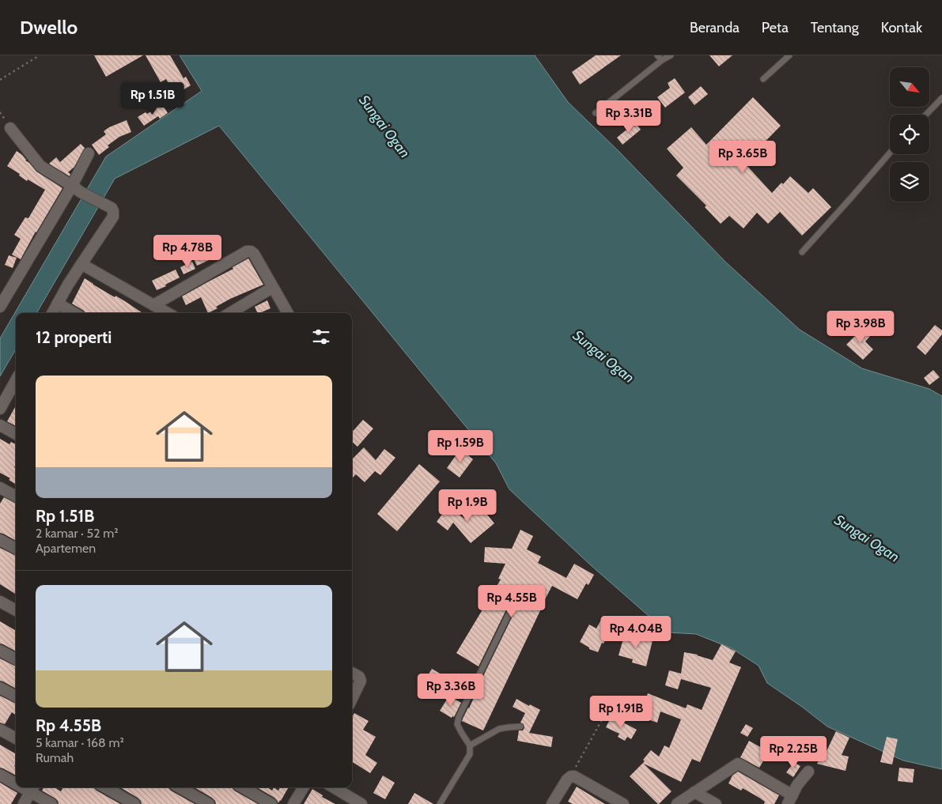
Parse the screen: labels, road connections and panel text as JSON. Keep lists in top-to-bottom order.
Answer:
{
  "water": ["Sungai Ogan"],
  "north": "bottom right",
  "page": {
    "header": "Dwello",
    "nav": [
      "Beranda",
      "Peta",
      "Tentang",
      "Kontak"
    ],
    "price": [
      "Rp 1.51B",
      "Rp 3.31B",
      "Rp 3.65B",
      "Rp 4.78B",
      "Rp 3.98B",
      "Rp 1.59B",
      "Rp 1.9B",
      "Rp 4.55B",
      "Rp 4.04B",
      "Rp 3.36B",
      "Rp 1.91B",
      "Rp 2.25B"
    ],
    "heading": "12 properti",
    "list": [
      {
        "name": "Rp 1.51B",
        "note": "2 kamar · 52 m² · Apartemen"
      },
      {
        "name": "Rp 4.55B",
        "note": "5 kamar · 168 m² · Rumah"
      }
    ]
  }
}
